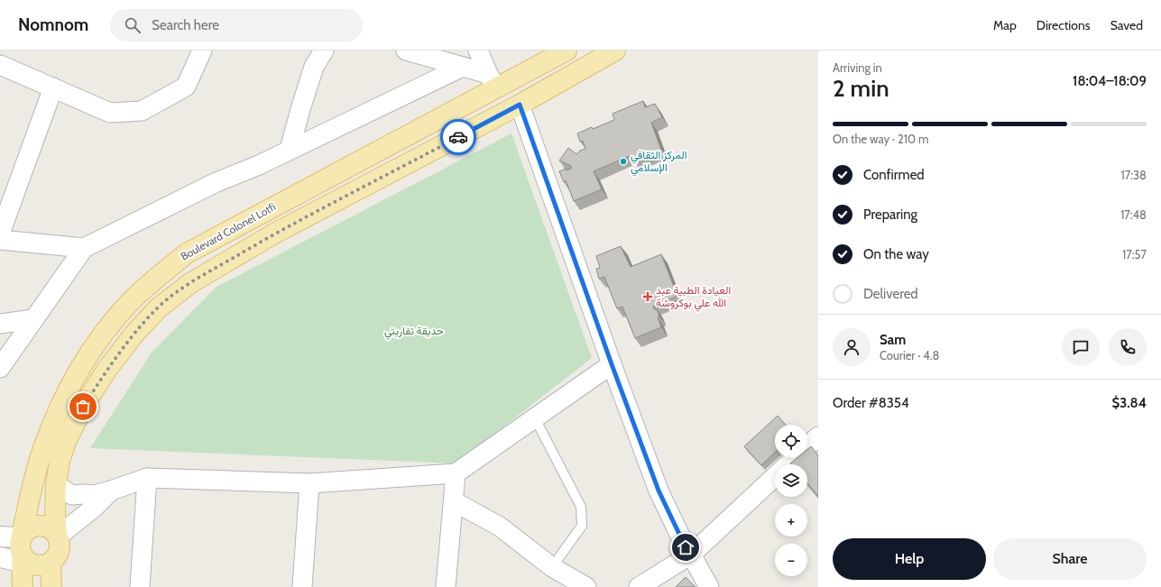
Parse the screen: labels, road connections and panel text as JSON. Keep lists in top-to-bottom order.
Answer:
{
  "streets": {
    "main road": ["Boulevard Colonel Lotfi"]
  },
  "parks": ["حديقة تفاريتي"],
  "places": {
    "other": ["المركز الثقافي الإسلامي"],
    "health": ["العيادة الطبية عبد الله علي بوكروشة"]
  },
  "page": {
    "header": "Nomnom",
    "search": "Search here",
    "nav": ["Map", "Directions", "Saved"],
    "heading": ["2 min", "Arriving in", "18:04–18:09"],
    "panel": [
      "Sam",
      "Courier · 4.8",
      "Order #8354",
      "$3.84"
    ],
    "bar": "On the way · 210 m",
    "list": [
      ["Confirmed", "17:38"],
      ["Preparing", "17:48"],
      ["On the way", "17:57"],
      "Delivered"
    ],
    "map_buttons": ["+", "−"],
    "buttons": ["Help", "Share"]
  }
}
